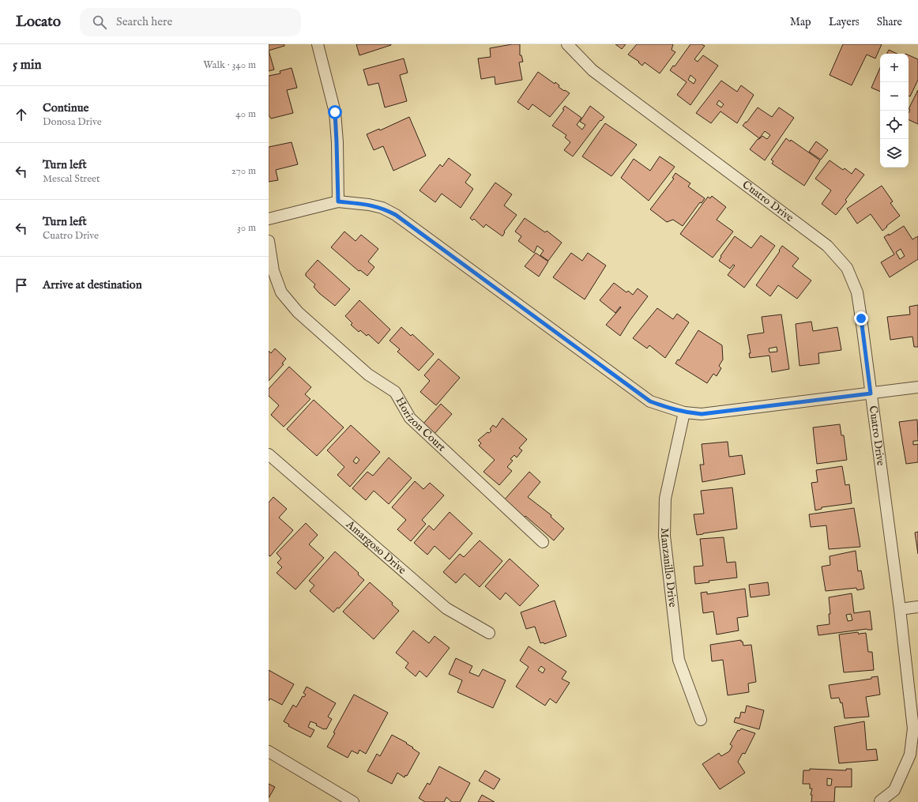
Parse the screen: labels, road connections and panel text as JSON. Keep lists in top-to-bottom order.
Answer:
{
  "streets": {
    "street": [
      "Cuatro Drive",
      "Horizon Court",
      "Amargoso Drive",
      "Manzanillo Drive"
    ]
  },
  "page": {
    "header": "Locato",
    "search": "Search here",
    "nav": ["Map", "Layers", "Share"],
    "heading": ["5 min", "Walk · 340 m"],
    "map_buttons": ["+", "−"],
    "list": [
      ["Continue", "Donosa Drive", "40 m"],
      ["Turn left", "Mescal Street", "270 m"],
      ["Turn left", "Cuatro Drive", "30 m"],
      "Arrive at destination"
    ]
  }
}
